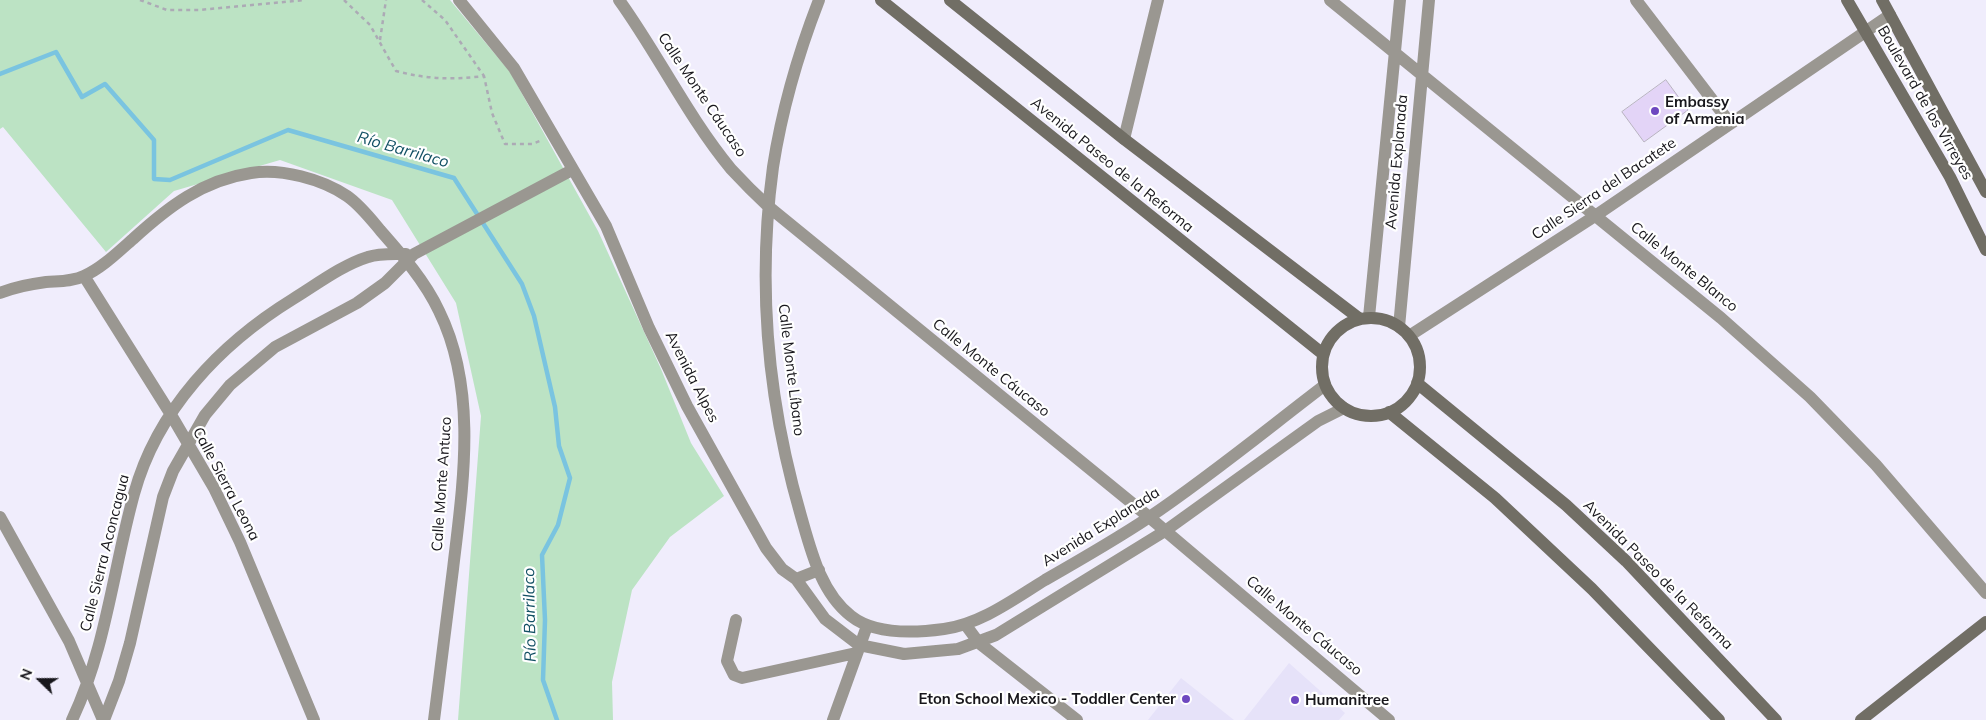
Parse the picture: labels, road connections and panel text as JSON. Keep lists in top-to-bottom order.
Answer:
{
  "streets": {
    "main road": ["Boulevard de los Virreyes", "Avenida Paseo de la Reforma"],
    "street": [
      "Calle Monte Cáucaso",
      "Avenida Explanada",
      "Calle Sierra del Bacatete",
      "Calle Monte Blanco",
      "Calle Monte Líbano",
      "Avenida Alpes",
      "Calle Sierra Leona",
      "Calle Monte Antuco",
      "Calle Sierra Aconcagua"
    ]
  },
  "crossings": [
    ["Calle Monte Cáucaso", "Avenida Explanada"],
    ["Calle Monte Cáucaso", "Calle Monte Líbano"],
    ["Boulevard de los Virreyes", "Calle Sierra del Bacatete"],
    ["Avenida Explanada", "Avenida Paseo de la Reforma"],
    ["Avenida Explanada", "Calle Sierra del Bacatete"],
    ["Avenida Explanada", "Calle Monte Blanco"],
    ["Avenida Explanada", "Calle Monte Líbano"],
    ["Avenida Paseo de la Reforma", "Calle Sierra del Bacatete"],
    ["Calle Sierra del Bacatete", "Calle Monte Blanco"],
    ["Avenida Alpes", "Calle Sierra Aconcagua"],
    ["Calle Sierra Leona", "Calle Monte Antuco"],
    ["Calle Sierra Leona", "Calle Sierra Aconcagua"],
    ["Calle Monte Antuco", "Calle Sierra Aconcagua"]
  ],
  "water": ["Río Barrilaco"],
  "places": ["Embassy of Armenia", "Eton School Mexico - Toddler Center", "Humanitree"],
  "north": "left"
}
